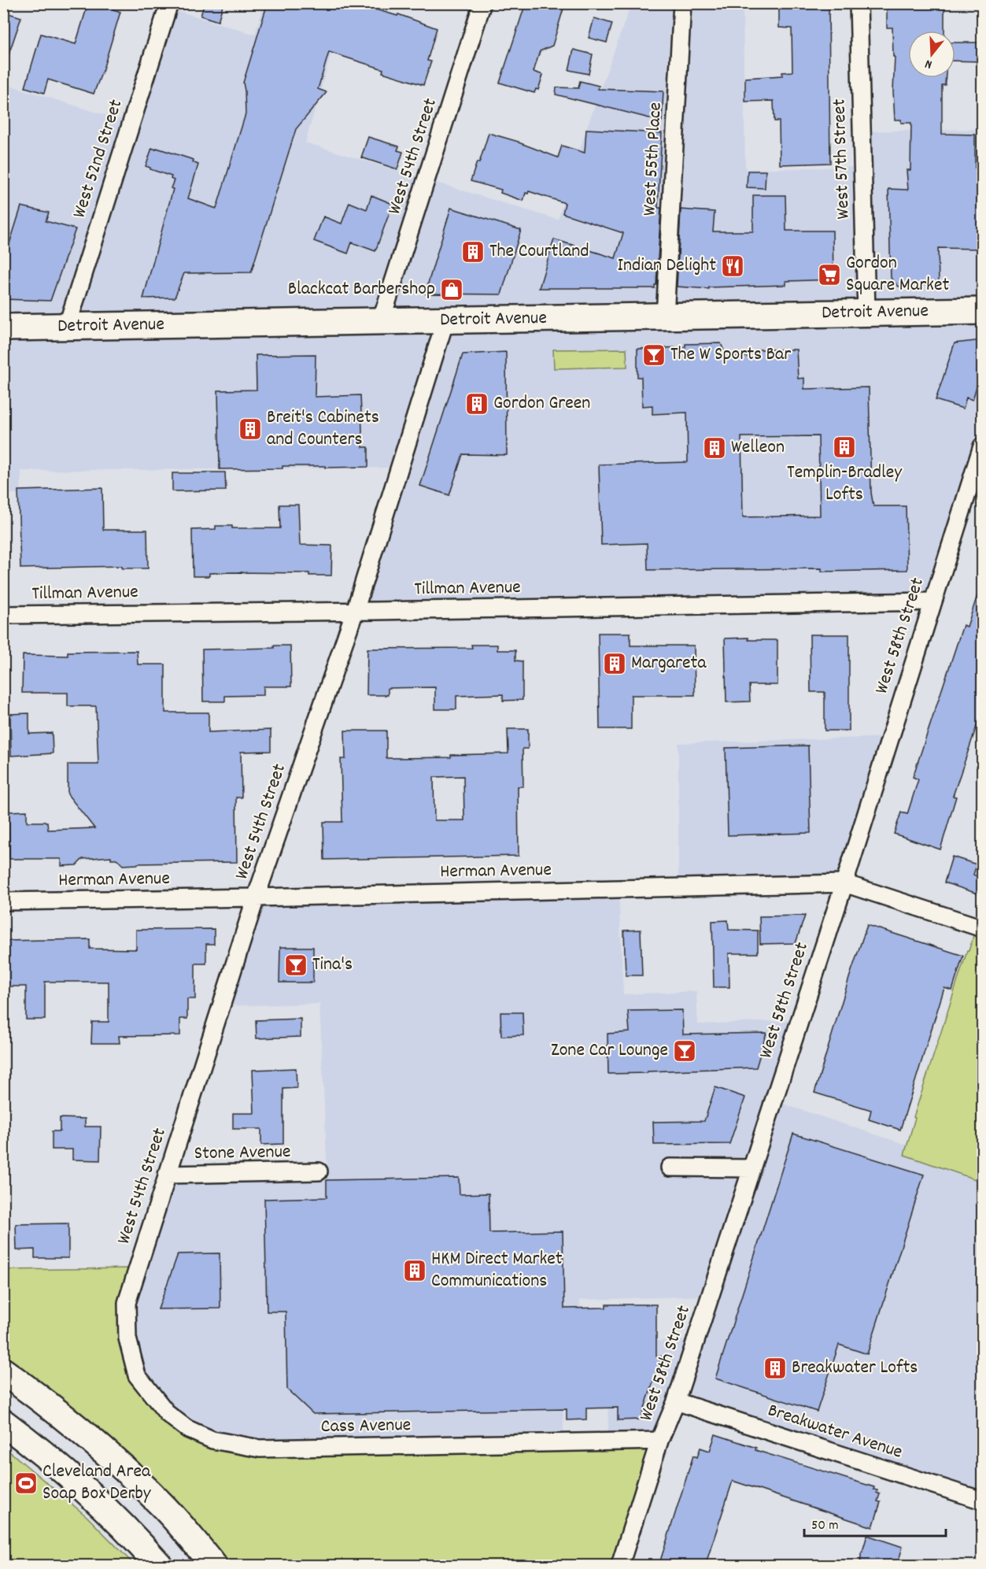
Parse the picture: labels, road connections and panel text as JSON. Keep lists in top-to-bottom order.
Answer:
{
  "streets": {
    "main road": ["Detroit Avenue"],
    "street": [
      "West 54th Street",
      "West 52nd Street",
      "West 55th Place",
      "West 57th Street",
      "Tillman Avenue",
      "West 58th Street",
      "Herman Avenue",
      "Stone Avenue",
      "Cass Avenue",
      "Breakwater Avenue"
    ]
  },
  "crossings": [
    ["West 54th Street", "Detroit Avenue"],
    ["West 54th Street", "Tillman Avenue"],
    ["West 54th Street", "Herman Avenue"],
    ["West 54th Street", "Stone Avenue"],
    ["West 54th Street", "Cass Avenue"],
    ["West 52nd Street", "Detroit Avenue"],
    ["West 55th Place", "Detroit Avenue"],
    ["West 57th Street", "Detroit Avenue"],
    ["Tillman Avenue", "West 58th Street"],
    ["West 58th Street", "Herman Avenue"],
    ["West 58th Street", "Cass Avenue"],
    ["West 58th Street", "Breakwater Avenue"]
  ],
  "places": {
    "building": [
      "The Courtland",
      "Gordon Green",
      "Breit's Cabinets and Counters",
      "Templin-Bradley Lofts",
      "Welleon",
      "Margareta",
      "HKM Direct Market Communications",
      "Breakwater Lofts"
    ],
    "restaurant": ["Indian Delight"],
    "supermarket": ["Gordon Square Market"],
    "shop": ["Blackcat Barbershop"],
    "bar": ["The W Sports Bar", "Tina's", "Zone Car Lounge"],
    "sports": ["Cleveland Area Soap Box Derby"]
  },
  "scale_bar": "50 m",
  "north": "bottom"
}
